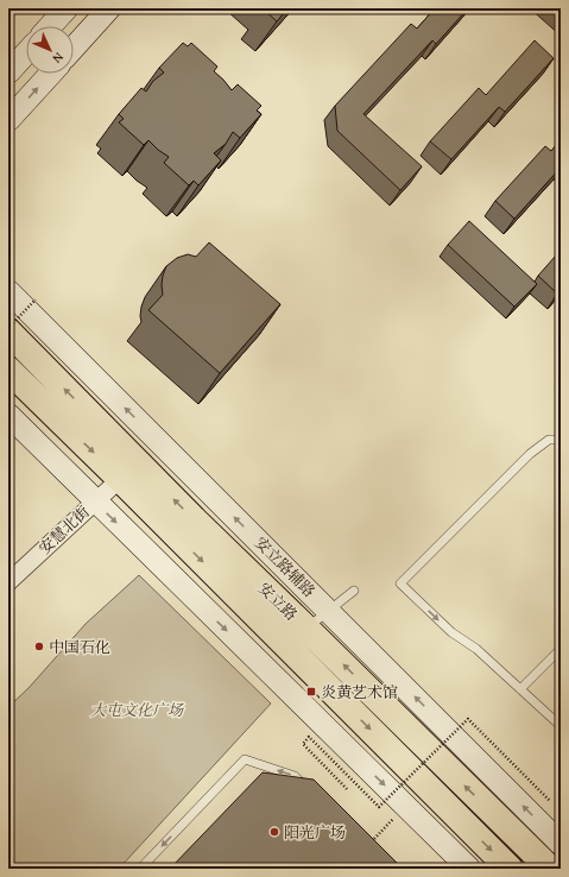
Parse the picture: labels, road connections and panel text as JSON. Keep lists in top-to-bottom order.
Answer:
{
  "streets": {
    "main road": ["安立路"],
    "street": ["安慧北街", "安立路辅路"]
  },
  "crossings": [
    ["安慧北街", "安立路"]
  ],
  "parks": ["大屯文化广场"],
  "places": {
    "other": ["中国石化", "阳光广场"],
    "transit": ["炎黄艺术馆"]
  },
  "north": "bottom right"
}
